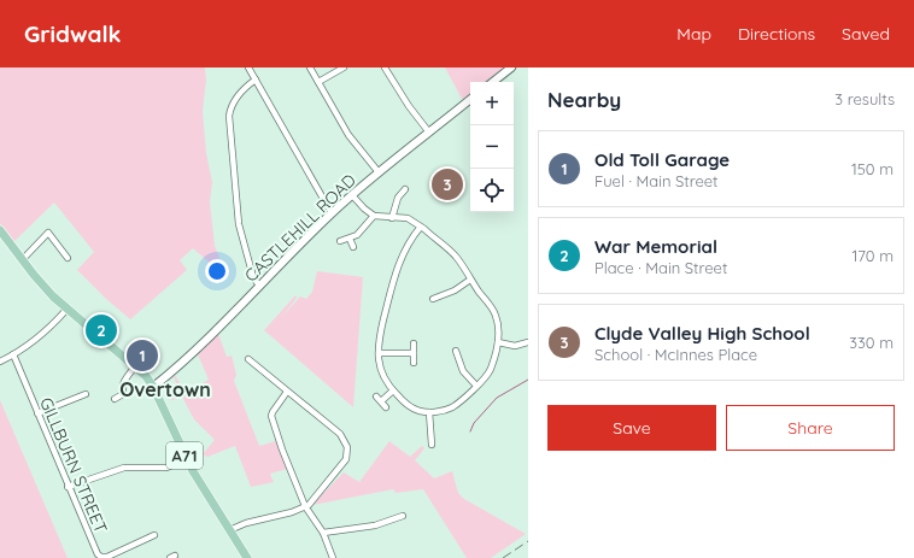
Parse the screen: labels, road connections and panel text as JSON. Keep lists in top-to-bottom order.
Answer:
{
  "streets": {
    "main road": ["CASTLEHILL ROAD", "A71"],
    "street": ["GILLBURN STREET"]
  },
  "crossings": [
    ["CASTLEHILL ROAD", "A71"]
  ],
  "districts": ["Overtown"],
  "page": {
    "header": "Gridwalk",
    "nav": ["Map", "Directions", "Saved"],
    "heading": ["Nearby", "3 results"],
    "map_buttons": ["+", "−"],
    "list": [
      {
        "mark": "1",
        "name": "Old Toll Garage",
        "note": "Fuel · Main Street",
        "value": "150 m"
      },
      {
        "mark": "2",
        "name": "War Memorial",
        "note": "Place · Main Street",
        "value": "170 m"
      },
      {
        "mark": "3",
        "name": "Clyde Valley High School",
        "note": "School · McInnes Place",
        "value": "330 m"
      }
    ],
    "pins": ["3", "2", "1"],
    "buttons": ["Save", "Share"]
  }
}
